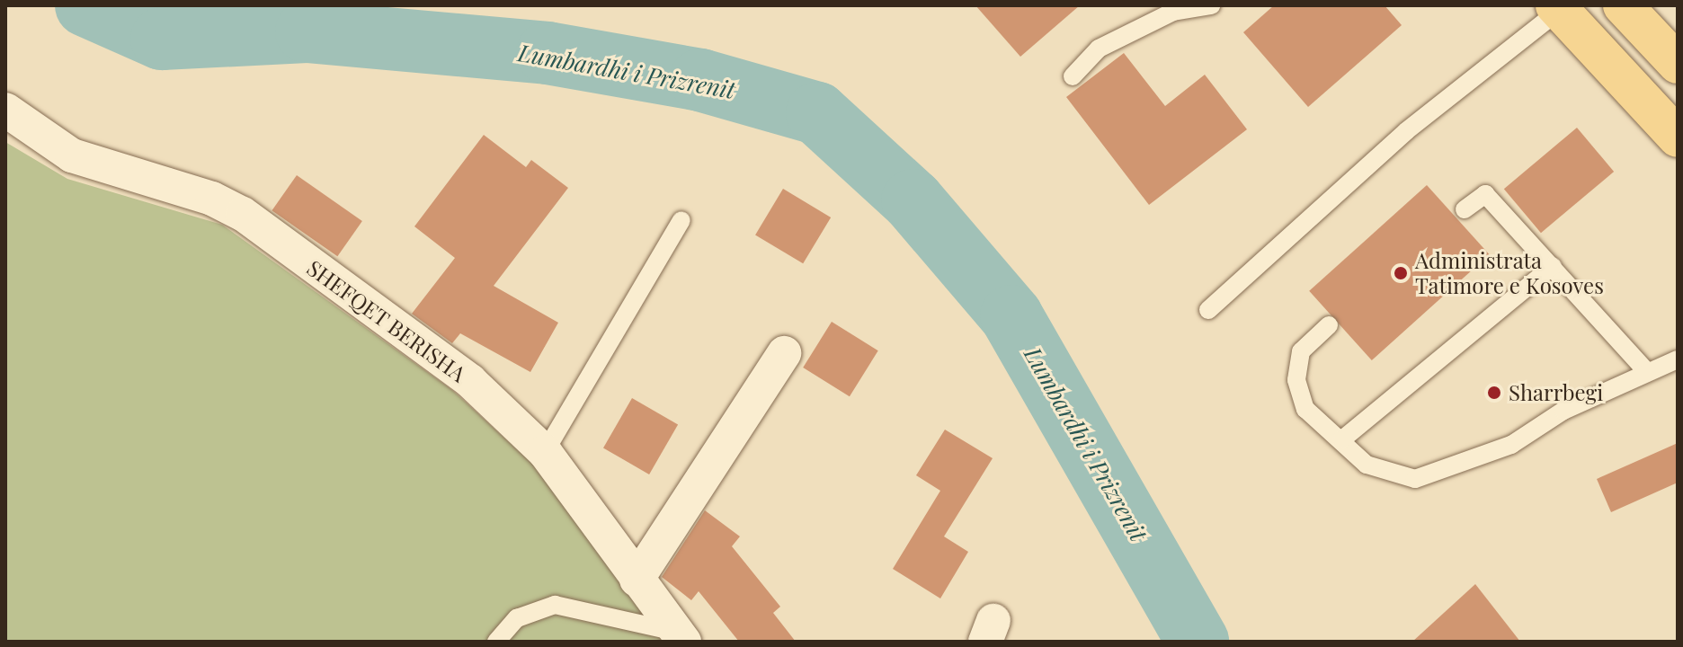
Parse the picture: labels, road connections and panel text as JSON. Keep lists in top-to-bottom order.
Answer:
{
  "streets": {
    "street": ["SHEFQET BERISHA"]
  },
  "water": ["Lumbardhi i Prizrenit"],
  "places": ["Administrata Tatimore e Kosoves", "Sharrbegi"]
}
